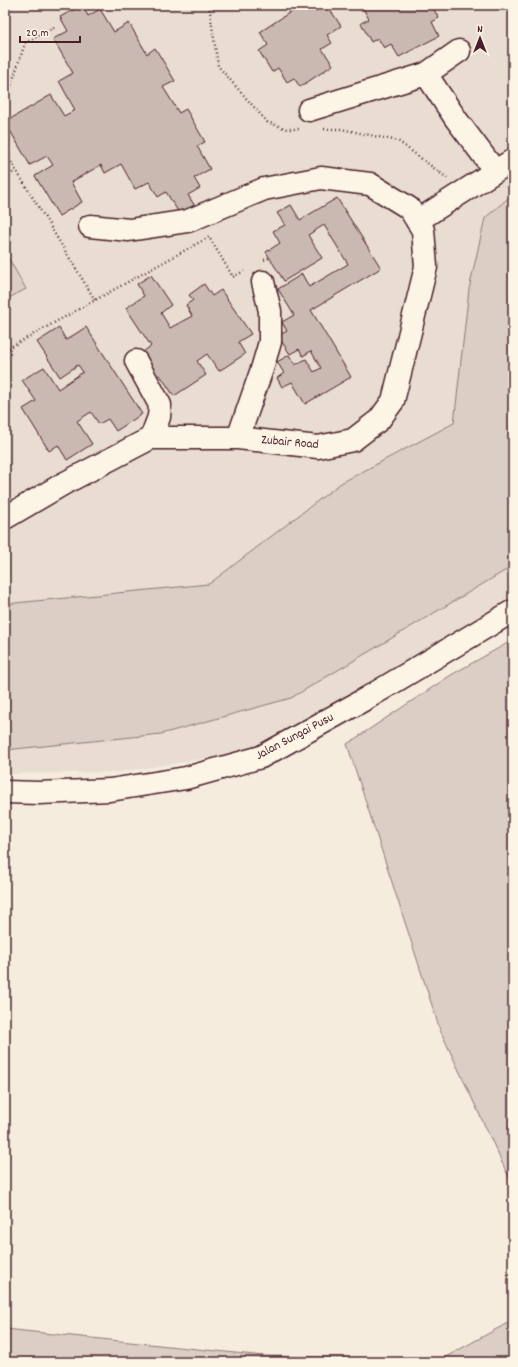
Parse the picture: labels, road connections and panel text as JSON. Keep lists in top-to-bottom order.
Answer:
{
  "streets": {
    "street": ["Zubair Road", "Jalan Sungai Pusu"]
  },
  "scale_bar": "20 m",
  "north": "top"
}
